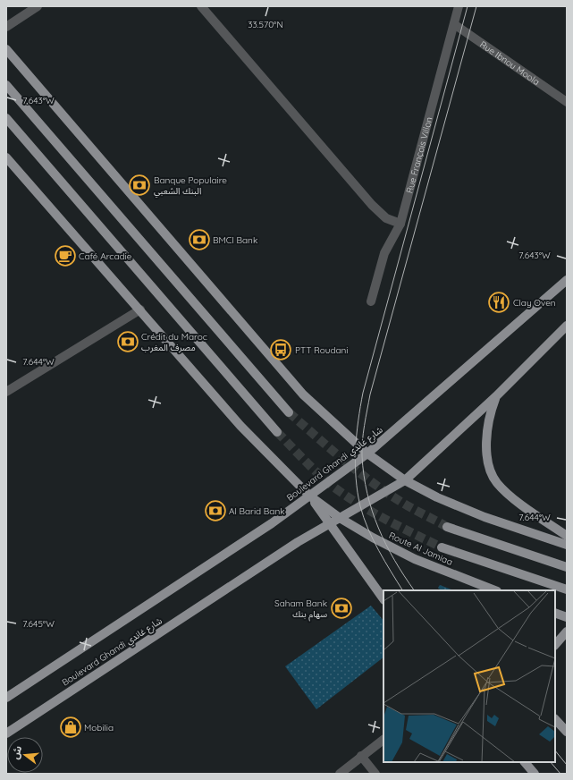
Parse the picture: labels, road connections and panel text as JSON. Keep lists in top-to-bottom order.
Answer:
{
  "streets": {
    "main road": ["Boulevard Ghandi شارع غاندي", "Route Al Jamiaa"],
    "street": ["Rue Ibnou Moola", "Rue François Villon"]
  },
  "crossings": [
    ["Rue Ibnou Moola", "Rue François Villon"],
    ["Boulevard Ghandi شارع غاندي", "Route Al Jamiaa"]
  ],
  "places": {
    "bank": [
      "Banque Populaire البنك الشعبي",
      "BMCI Bank",
      "Crédit du Maroc مصرف المغرب",
      "Al Barid Bank",
      "Saham Bank سهام بنك"
    ],
    "cafe": ["Café Arcadie"],
    "restaurant": ["Clay Oven"],
    "bus stop": ["PTT Roudani"],
    "shop": ["Mobilia"]
  },
  "north": "left",
  "coordinates": [
    "33.570°N",
    "7.643°W",
    "7.644°W",
    "7.645°W"
  ]
}
